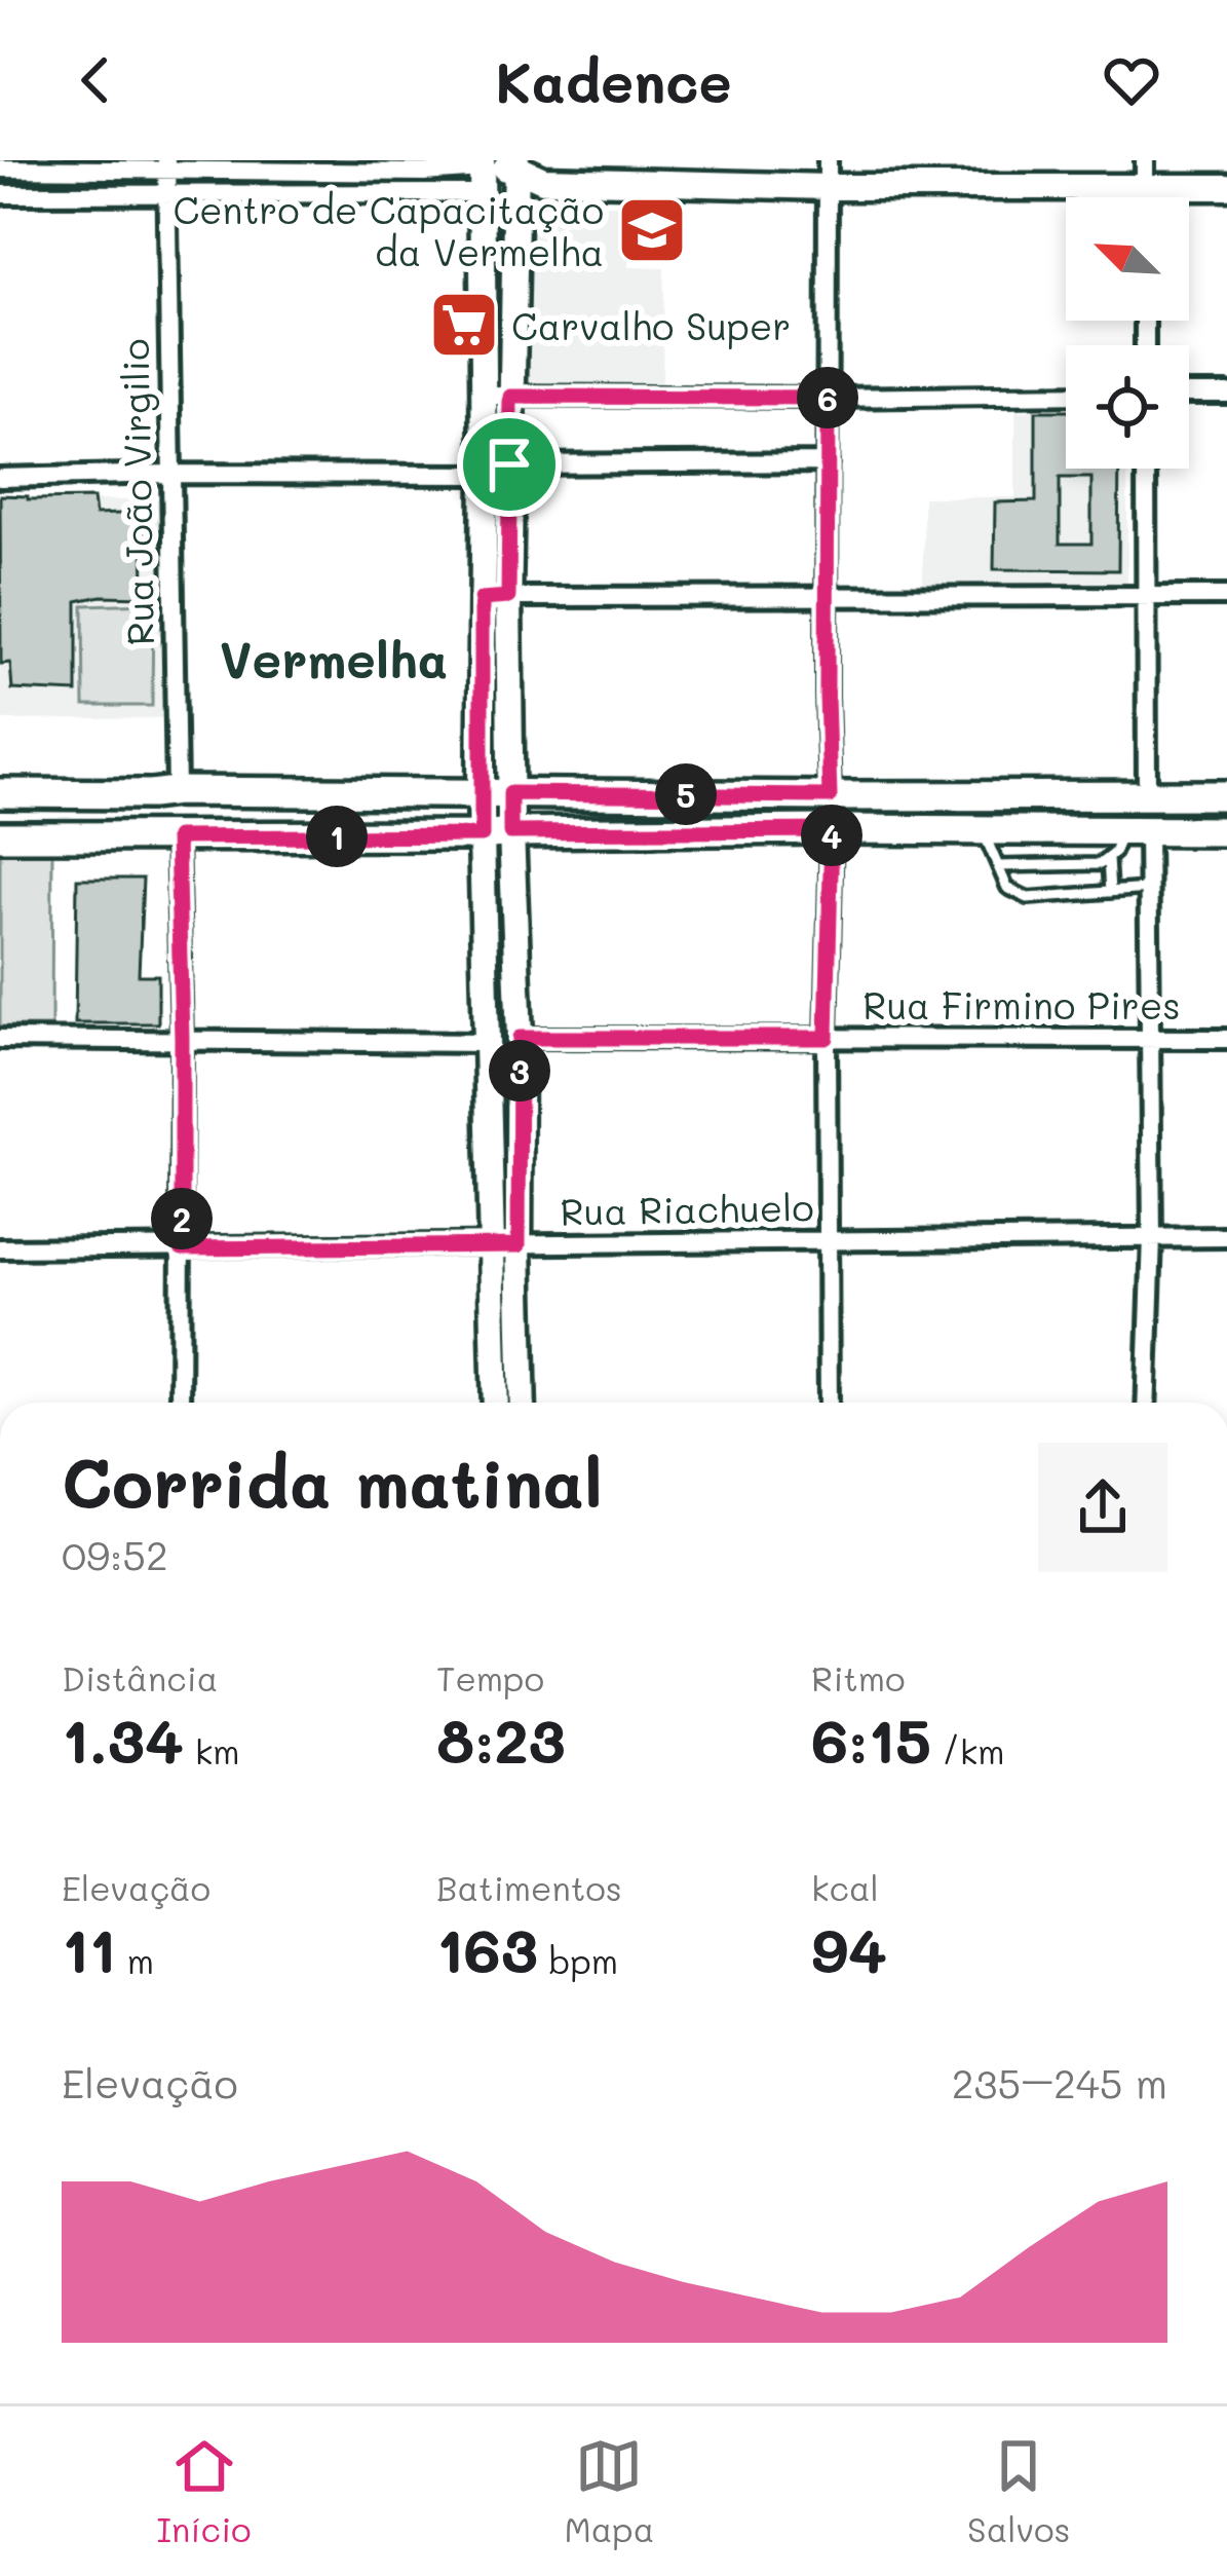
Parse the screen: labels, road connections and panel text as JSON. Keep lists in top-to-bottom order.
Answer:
{
  "streets": {
    "street": ["Rua João Virgilio", "Rua Firmino Pires", "Rua Riachuelo"]
  },
  "districts": ["Vermelha"],
  "places": {
    "school or university": ["Centro de Capacitação da Vermelha"],
    "supermarket": ["Carvalho Super"]
  },
  "north": "top left",
  "page": {
    "header": "Kadence",
    "pins": [
      "6",
      "5",
      "4",
      "1",
      "3",
      "2"
    ],
    "heading": ["Corrida matinal", "09:52"],
    "stats": [
      ["Distância", "1.34 km"],
      ["Tempo", "8:23"],
      ["Ritmo", "6:15 /km"],
      ["Elevação", "11 m"],
      ["Batimentos", "163 bpm"],
      ["kcal", "94"]
    ],
    "chart": ["Elevação", "235–245 m"],
    "tabs": ["Início", "Mapa", "Salvos"]
  }
}
